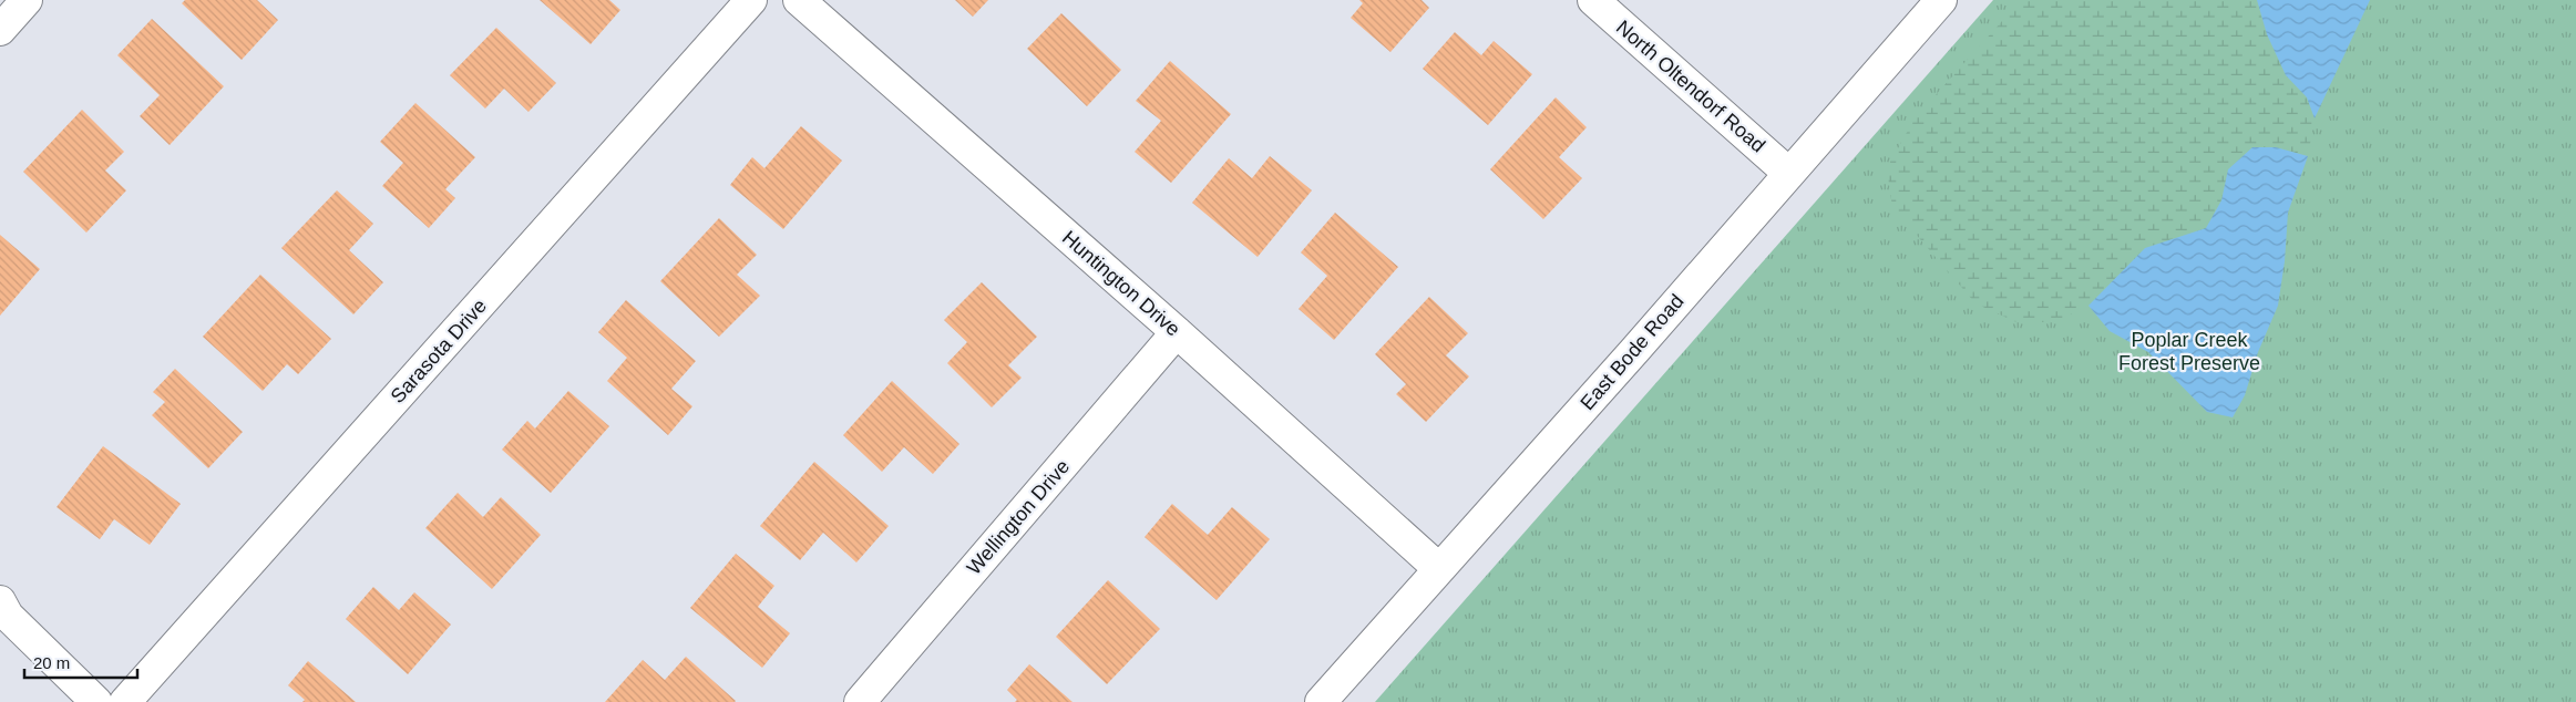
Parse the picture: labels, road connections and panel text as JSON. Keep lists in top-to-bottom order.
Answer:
{
  "streets": {
    "street": [
      "North Oltendorf Road",
      "Huntington Drive",
      "Sarasota Drive",
      "East Bode Road",
      "Wellington Drive"
    ]
  },
  "crossings": [
    ["North Oltendorf Road", "East Bode Road"],
    ["Huntington Drive", "East Bode Road"],
    ["Huntington Drive", "Wellington Drive"]
  ],
  "parks": ["Poplar Creek Forest Preserve"],
  "scale_bar": "20 m"
}
